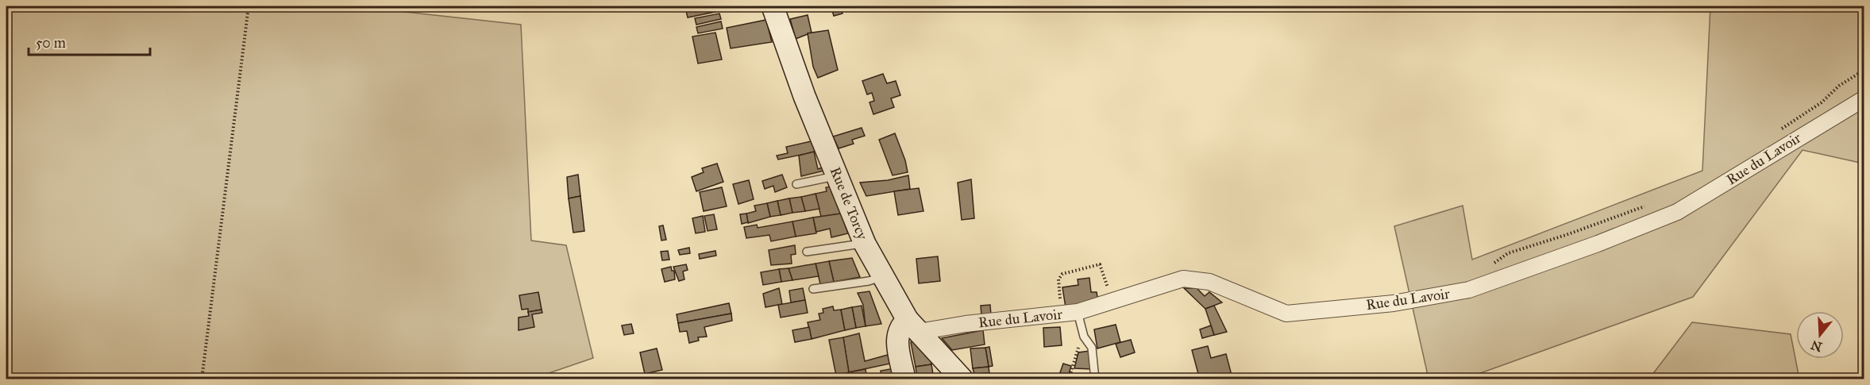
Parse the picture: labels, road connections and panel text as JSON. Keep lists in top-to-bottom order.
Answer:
{
  "streets": {
    "street": ["Rue du Lavoir", "Rue de Torcy"]
  },
  "crossings": [
    ["Rue du Lavoir", "Rue de Torcy"]
  ],
  "scale_bar": "50 m",
  "north": "bottom"
}
